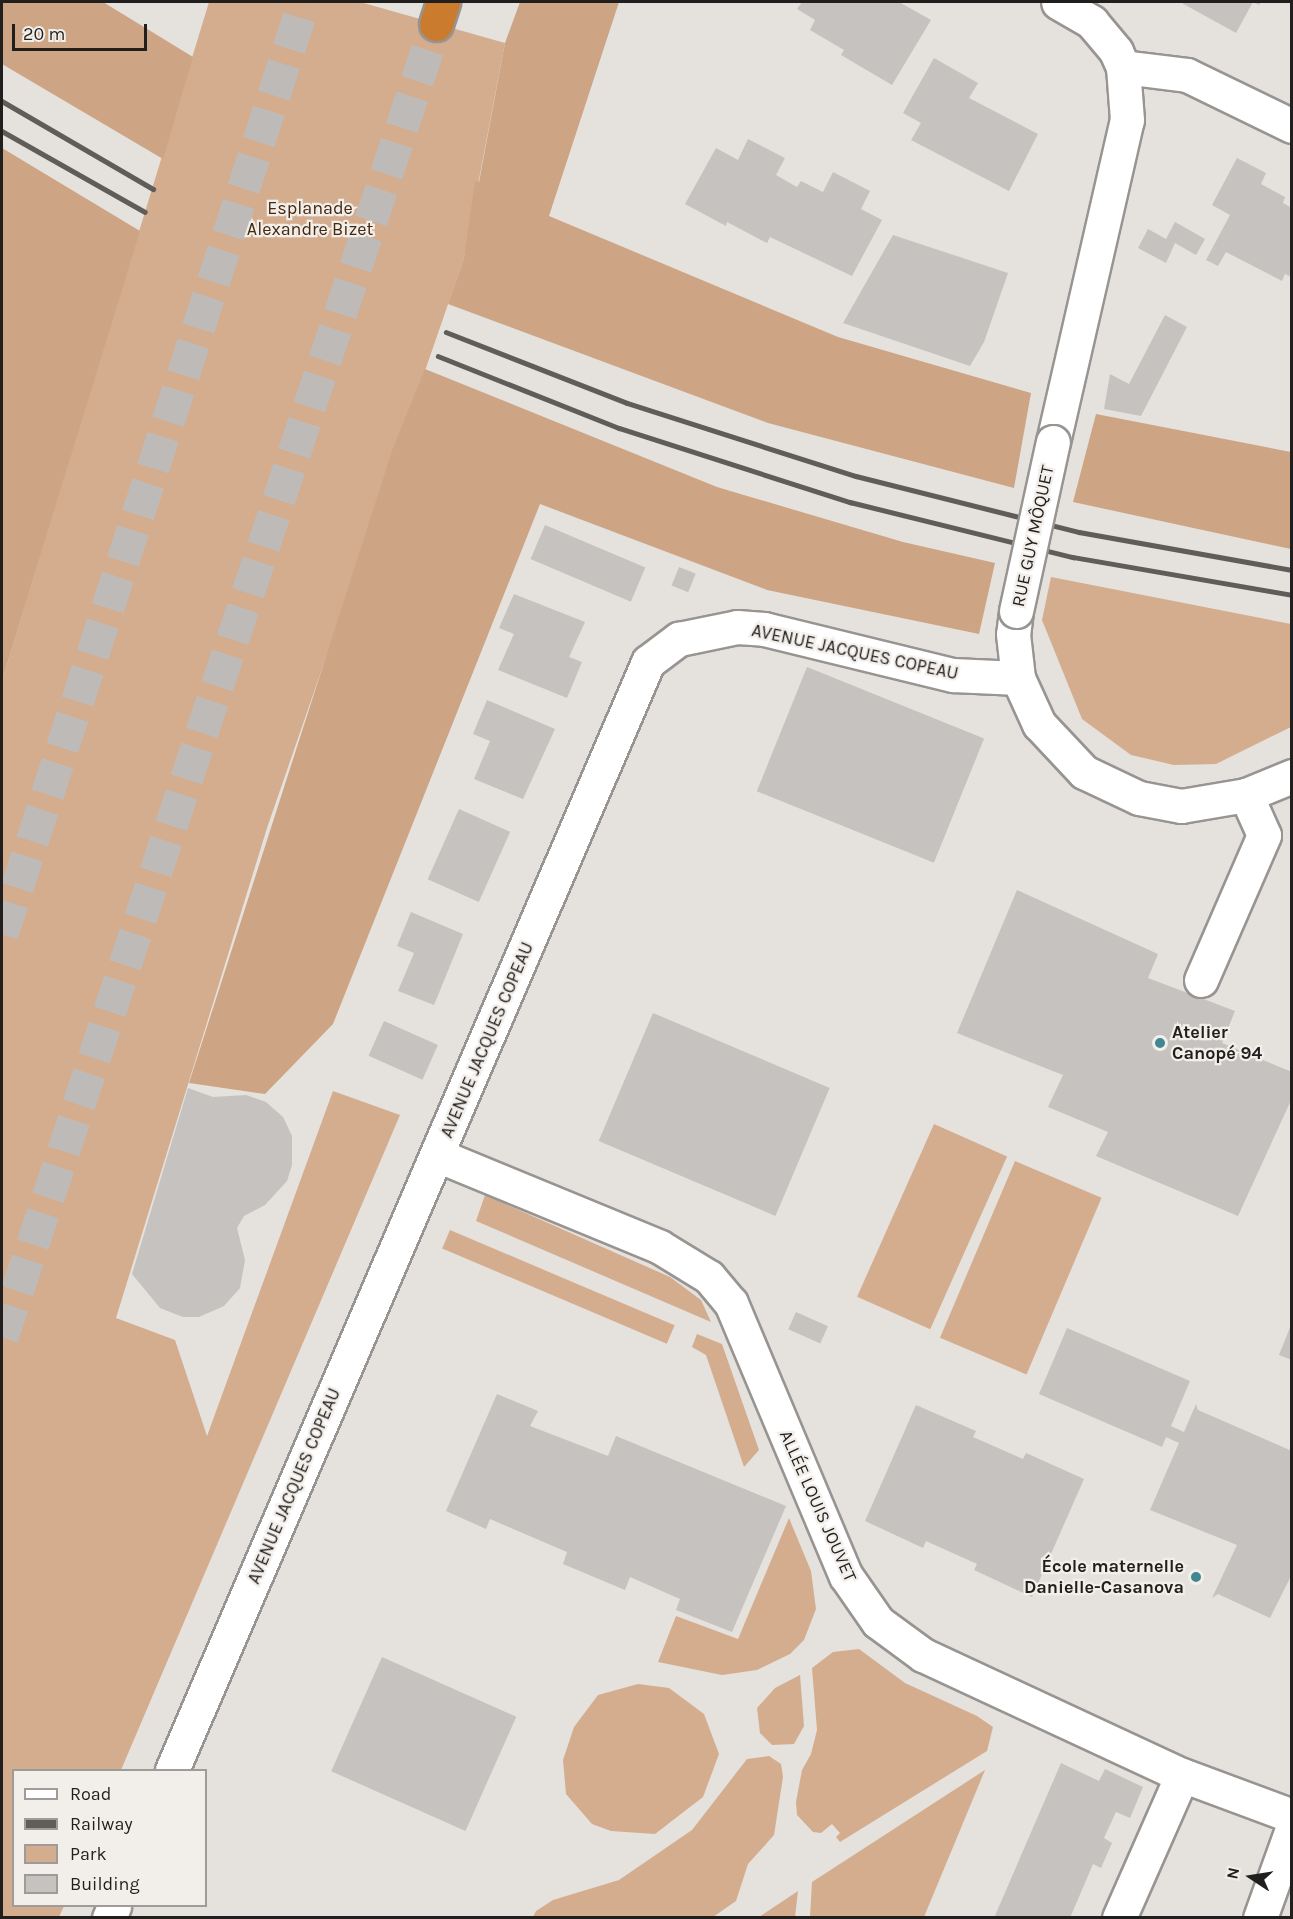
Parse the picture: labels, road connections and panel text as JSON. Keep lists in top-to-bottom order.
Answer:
{
  "streets": {
    "street": ["RUE GUY MÔQUET", "AVENUE JACQUES COPEAU", "ALLÉE LOUIS JOUVET"]
  },
  "crossings": [
    ["RUE GUY MÔQUET", "AVENUE JACQUES COPEAU"],
    ["AVENUE JACQUES COPEAU", "ALLÉE LOUIS JOUVET"]
  ],
  "parks": ["Esplanade Alexandre Bizet"],
  "places": ["Atelier Canopé 94", "École maternelle Danielle-Casanova"],
  "legend": [
    "Road",
    "Railway",
    "Park",
    "Building"
  ],
  "scale_bar": "20 m",
  "north": "left"
}
